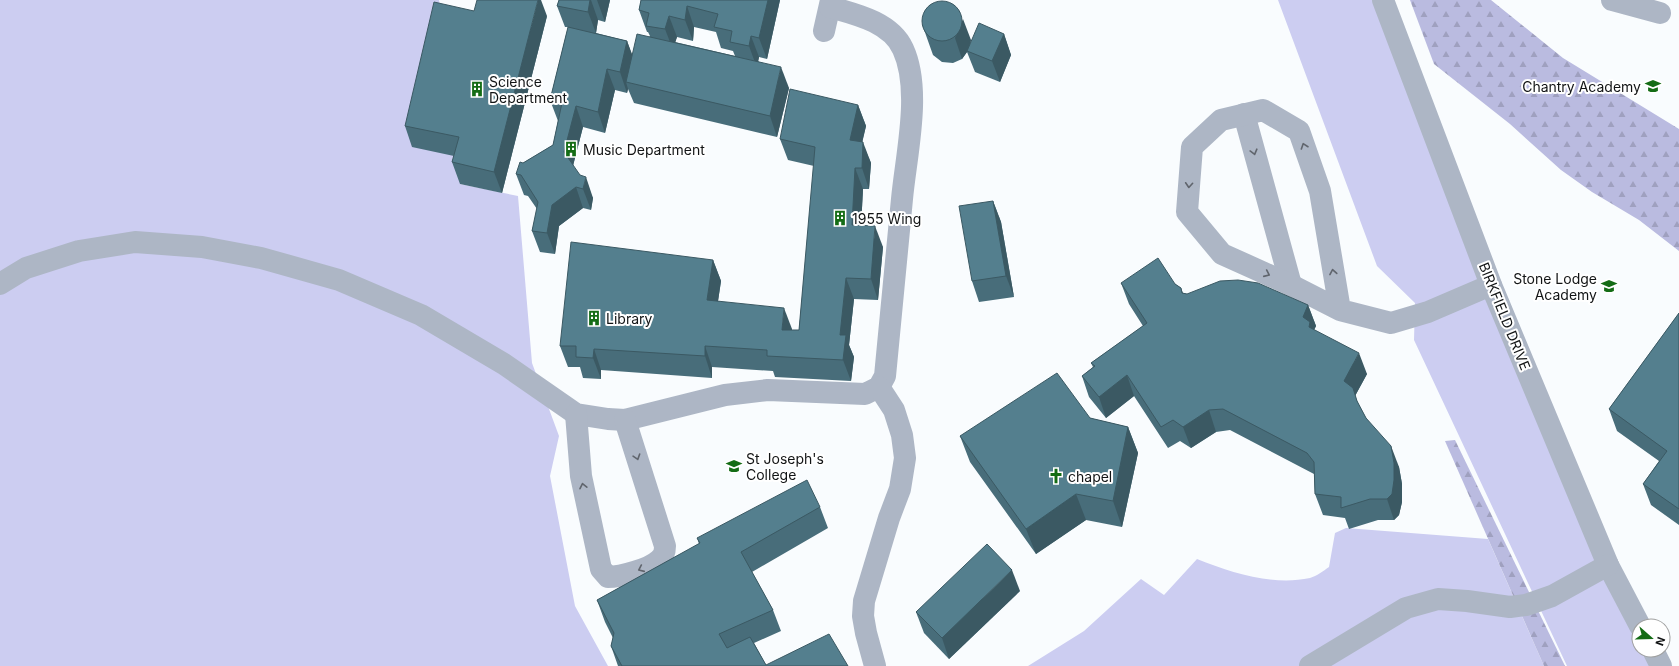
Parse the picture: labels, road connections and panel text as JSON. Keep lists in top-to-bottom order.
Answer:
{
  "streets": {
    "street": ["BIRKFIELD DRIVE"]
  },
  "places": {
    "school or university": ["Chantry Academy", "Stone Lodge Academy", "St Joseph's College"],
    "building": [
      "Science Department",
      "Music Department",
      "1955 Wing",
      "Library"
    ],
    "church": ["chapel"]
  },
  "north": "right"
}
